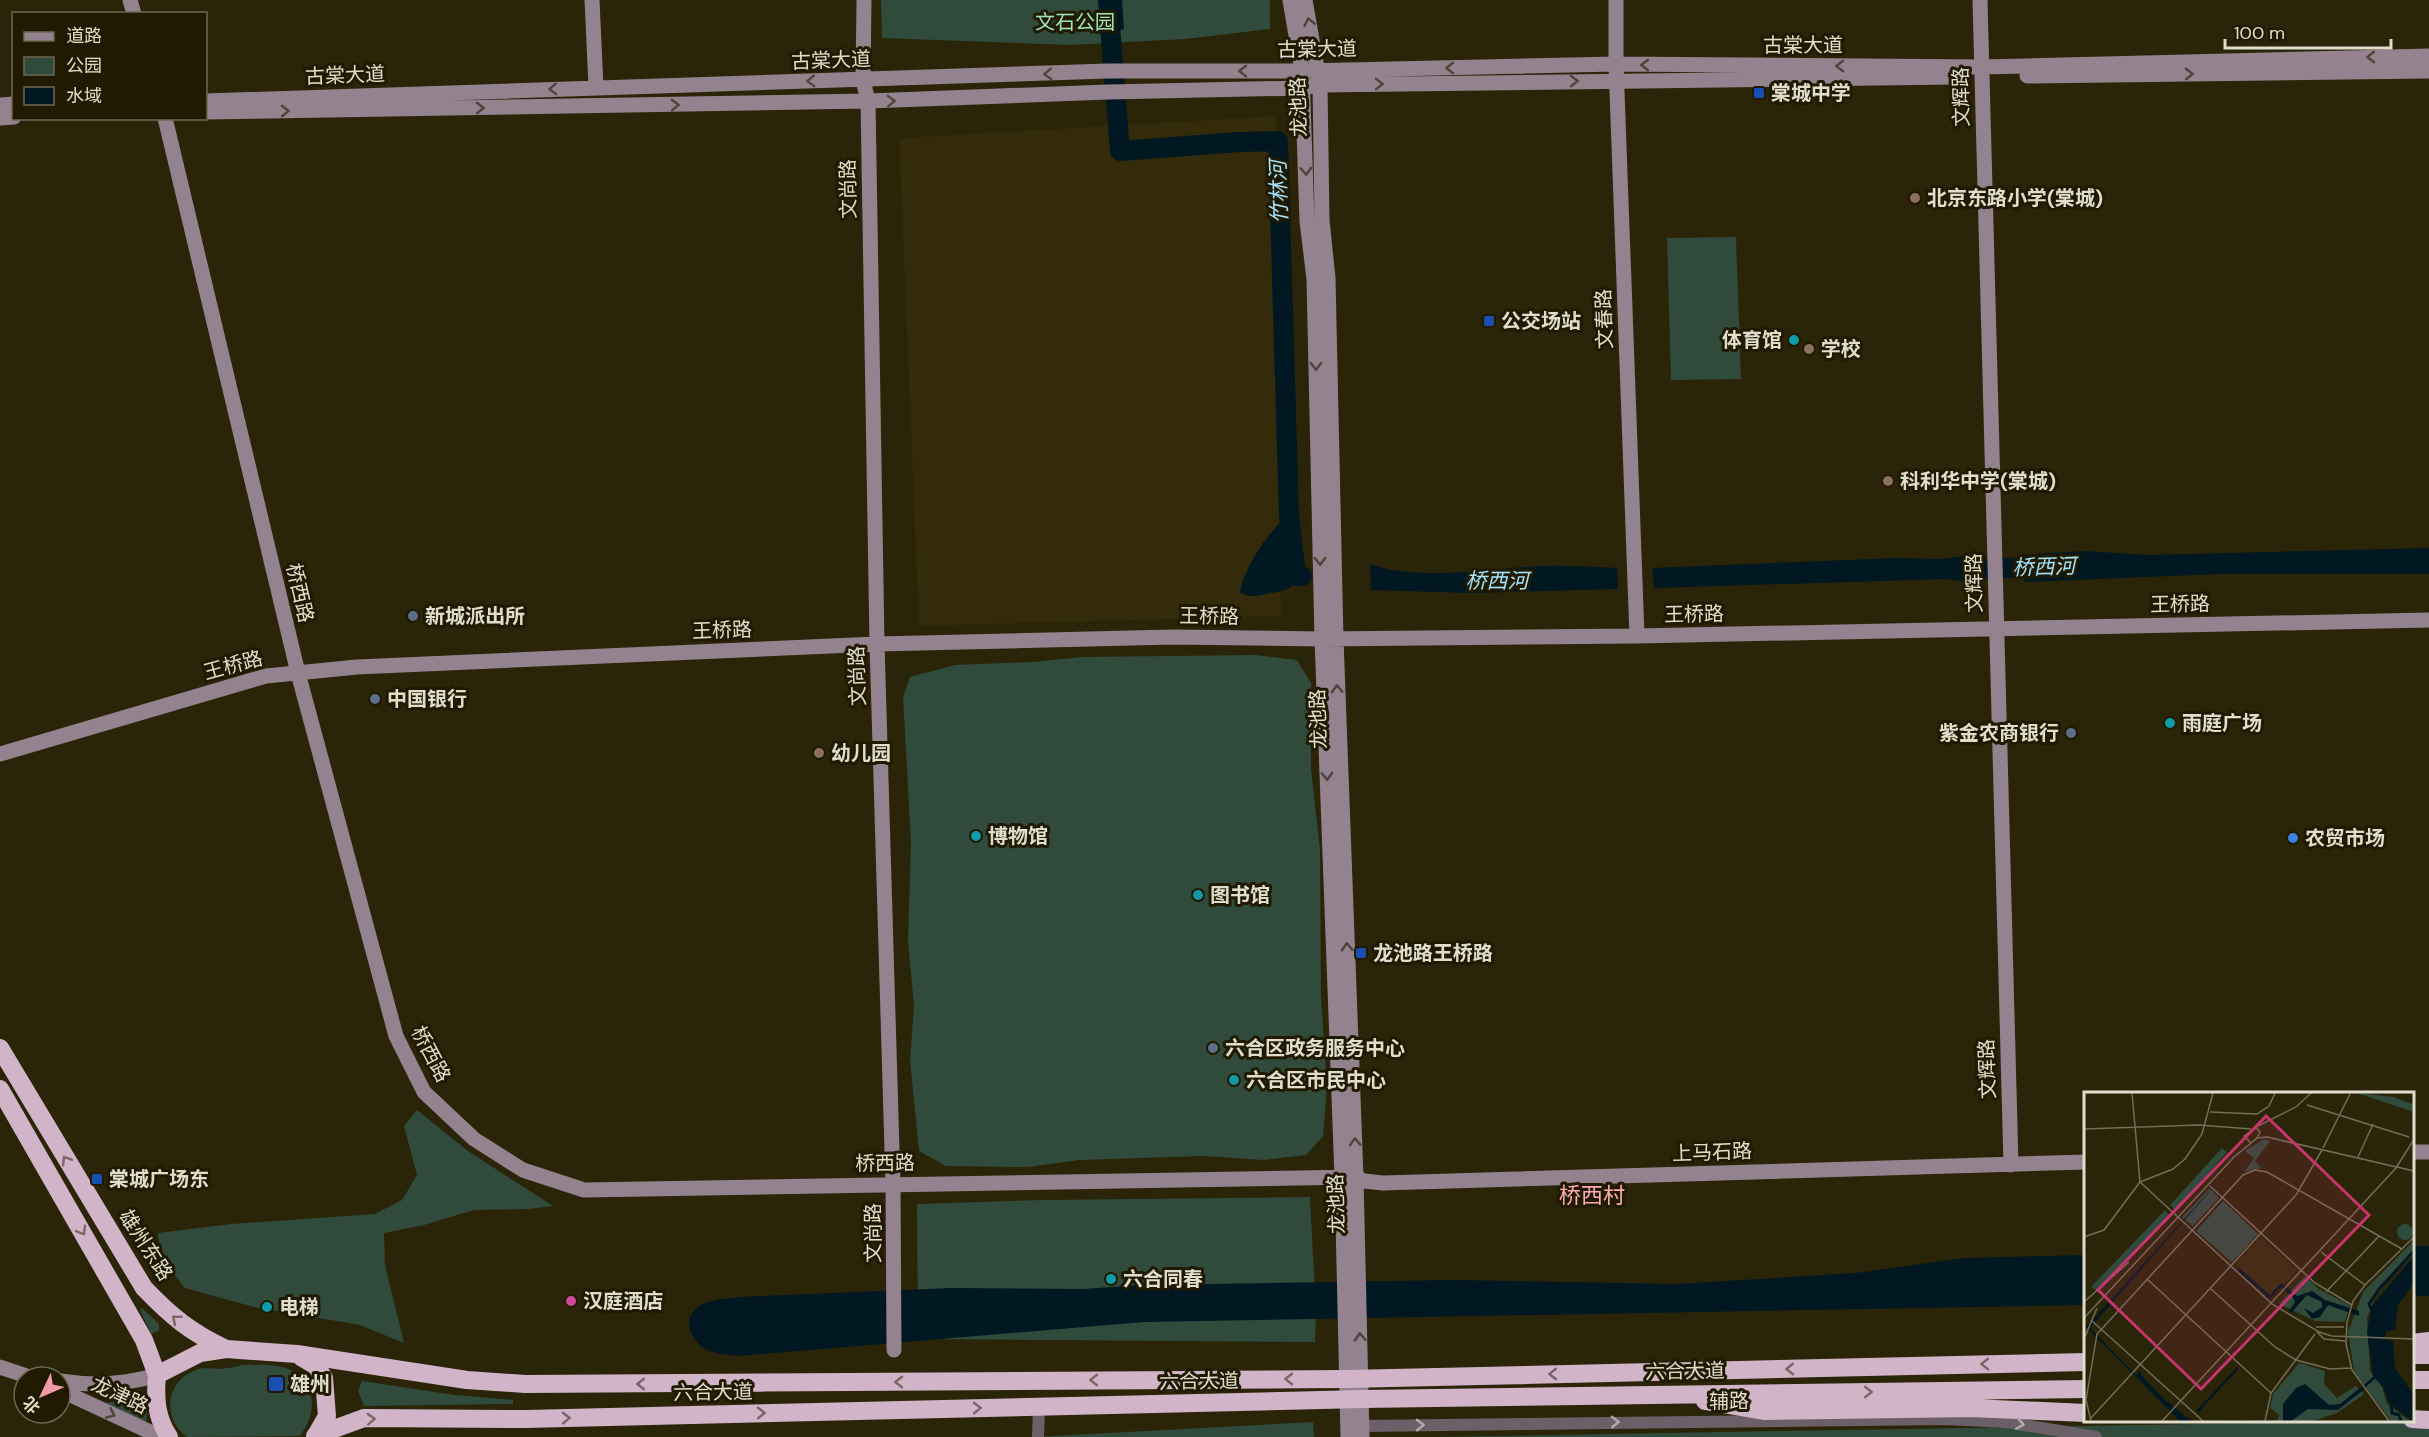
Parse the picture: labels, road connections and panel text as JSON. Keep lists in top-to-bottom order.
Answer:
{
  "streets": {
    "highway": ["雄州东路", "六合大道"],
    "street": [
      "古棠大道",
      "文辉路",
      "龙池路",
      "文尚路",
      "文春路",
      "桥西路",
      "王桥路",
      "上马石路",
      "龙津路",
      "辅路"
    ]
  },
  "crossings": [
    ["古棠大道", "文辉路"],
    ["古棠大道", "龙池路"],
    ["古棠大道", "文尚路"],
    ["古棠大道", "文春路"],
    ["文辉路", "王桥路"],
    ["文辉路", "上马石路"],
    ["龙池路", "桥西路"],
    ["龙池路", "王桥路"],
    ["龙池路", "上马石路"],
    ["龙池路", "六合大道"],
    ["龙池路", "辅路"],
    ["文尚路", "桥西路"],
    ["文尚路", "王桥路"],
    ["文春路", "王桥路"],
    ["桥西路", "王桥路"],
    ["桥西路", "上马石路"],
    ["雄州东路", "六合大道"]
  ],
  "one_way": ["龙津路", "辅路"],
  "districts": ["桥西村"],
  "water": ["竹林河", "桥西河"],
  "parks": ["文石公园"],
  "places": {
    "transit": [
      "棠城中学",
      "公交场站",
      "龙池路王桥路",
      "棠城广场东",
      "雄州"
    ],
    "other": [
      "北京东路小学(棠城)",
      "体育馆",
      "学校",
      "科利华中学(棠城)",
      "新城派出所",
      "中国银行",
      "雨庭广场",
      "紫金农商银行",
      "幼儿园",
      "博物馆",
      "农贸市场",
      "图书馆",
      "六合区政务服务中心",
      "六合区市民中心",
      "六合同春",
      "汉庭酒店",
      "电梯"
    ]
  },
  "legend": ["道路", "公园", "水域"],
  "scale_bar": "100 m",
  "north": "bottom left"
}
